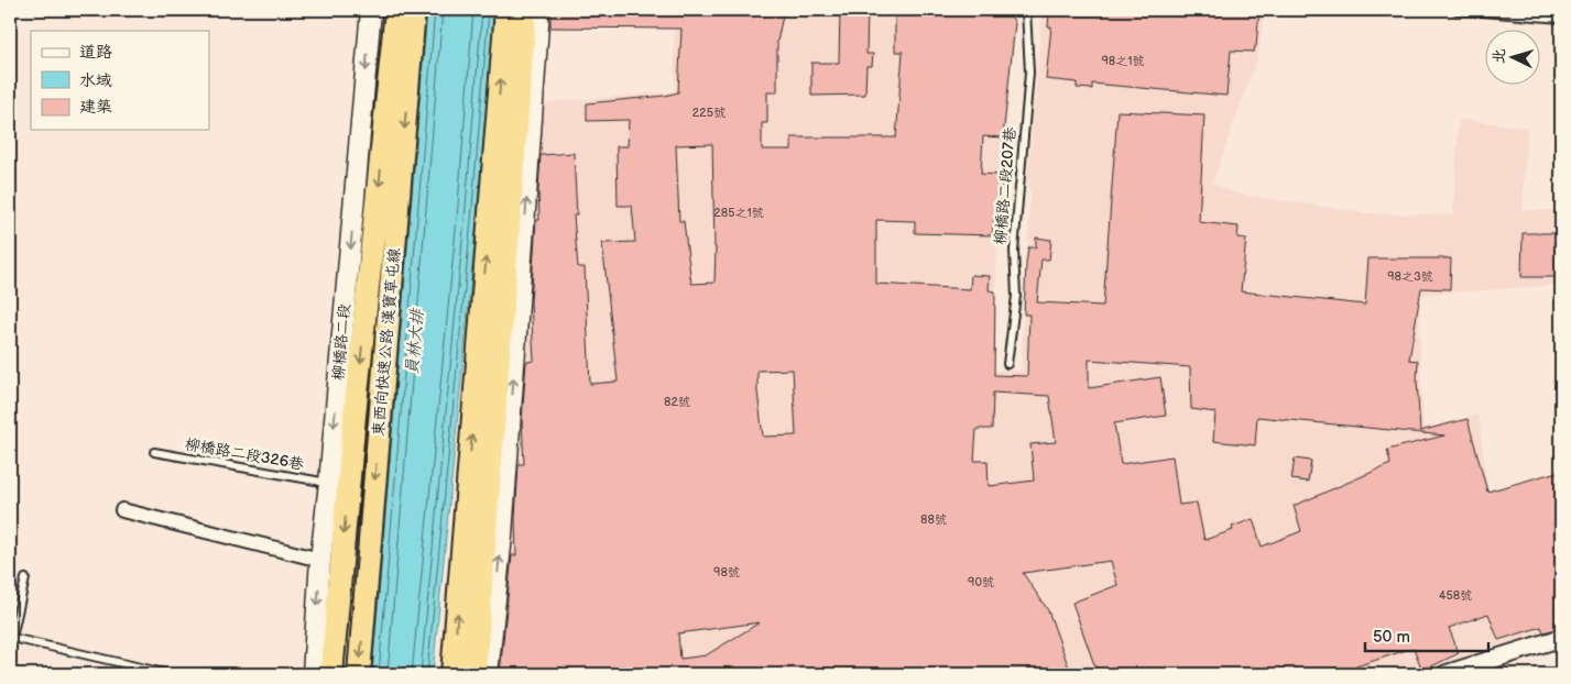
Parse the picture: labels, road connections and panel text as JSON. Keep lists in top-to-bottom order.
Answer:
{
  "streets": {
    "highway": ["東西向快速公路 漢寶草屯線"],
    "main road": ["柳橋路二段"],
    "lane": ["柳橋路二段207巷", "柳橋路二段326巷"]
  },
  "crossings": [
    ["柳橋路二段", "柳橋路二段326巷"]
  ],
  "water": ["員林大排"],
  "house_numbers": [
    "98之1號",
    "225號",
    "285之1號",
    "98之3號",
    "82號",
    "88號",
    "98號",
    "90號",
    "458號"
  ],
  "legend": ["道路", "水域", "建築"],
  "scale_bar": "50 m",
  "north": "left"
}
